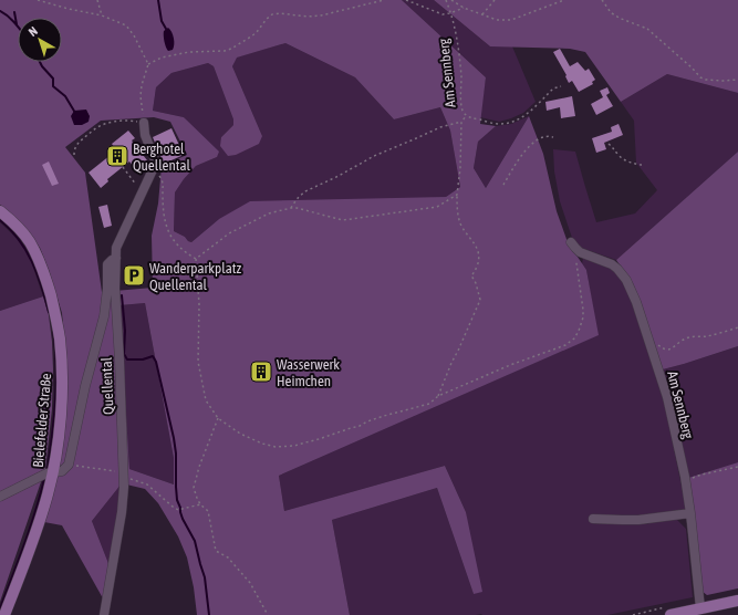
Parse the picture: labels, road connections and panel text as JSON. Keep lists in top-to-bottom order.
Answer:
{
  "streets": {
    "main road": ["Bielefelder Straße"],
    "street": ["Am Sennberg", "Quellental"]
  },
  "places": {
    "building": ["Berghotel Quellental", "Wasserwerk Heimchen"],
    "parking": ["Wanderparkplatz Quellental"]
  },
  "north": "top left"
}
